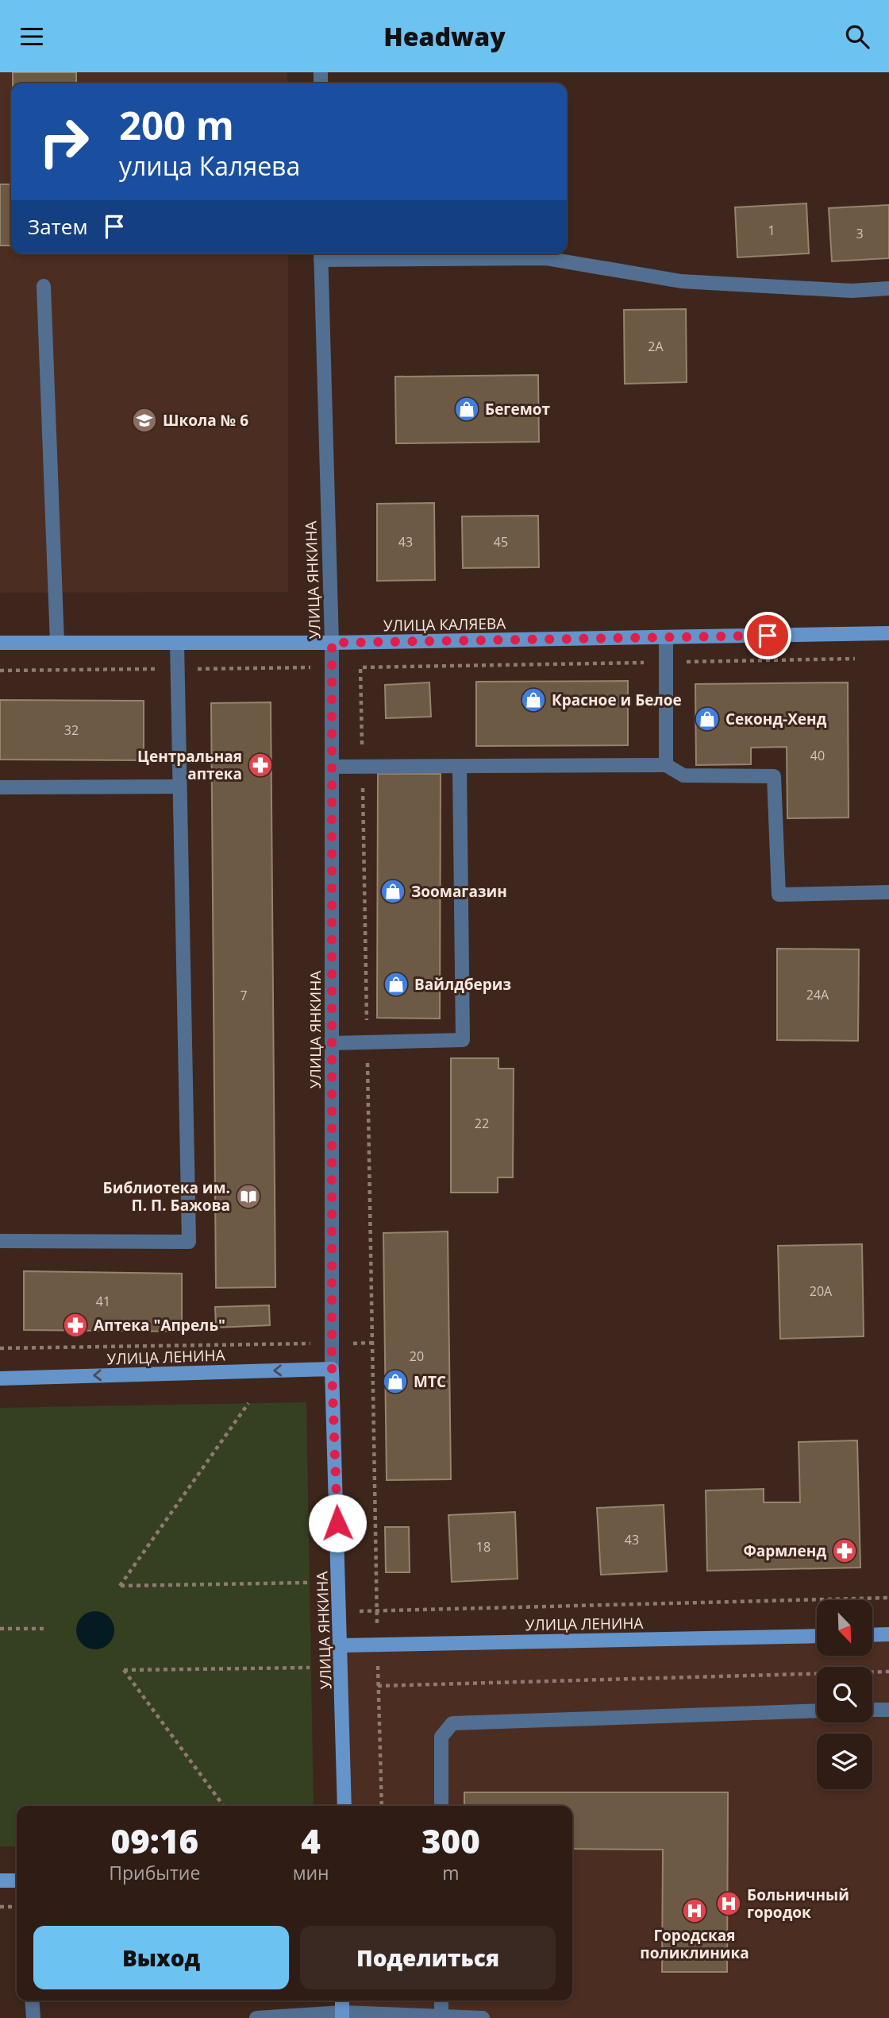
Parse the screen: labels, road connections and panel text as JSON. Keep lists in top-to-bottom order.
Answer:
{
  "streets": {
    "main road": ["УЛИЦА ЯНКИНА", "УЛИЦА КАЛЯЕВА", "УЛИЦА ЛЕНИНА"]
  },
  "crossings": [
    ["УЛИЦА ЯНКИНА", "УЛИЦА КАЛЯЕВА"],
    ["УЛИЦА ЯНКИНА", "УЛИЦА ЛЕНИНА"]
  ],
  "one_way": ["УЛИЦА ЛЕНИНА"],
  "places": {
    "shop": [
      "Бегемот",
      "Красное и Белое",
      "Секонд-Хенд",
      "Зоомагазин",
      "Вайлдбериз",
      "МТС"
    ],
    "school or university": ["Школа № 6"],
    "pharmacy": ["Центральная аптека", "Аптека \"Апрель\"", "Фармленд"],
    "library": ["Библиотека им. П. П. Бажова"],
    "hospital": ["Больничный городок", "Городская поликлиника"]
  },
  "house_numbers": [
    "1",
    "3",
    "2А",
    "43",
    "45",
    "32",
    "40",
    "24А",
    "7",
    "22",
    "20А",
    "41",
    "20",
    "43",
    "18"
  ],
  "north": "bottom right",
  "page": {
    "header": "Headway",
    "turn": ["200 m", "улица Каляева"],
    "then": "Затем",
    "eta": [
      "09:16",
      "Прибытие",
      "4",
      "мин",
      "300",
      "m"
    ],
    "buttons": ["Выход", "Поделиться"]
  }
}
